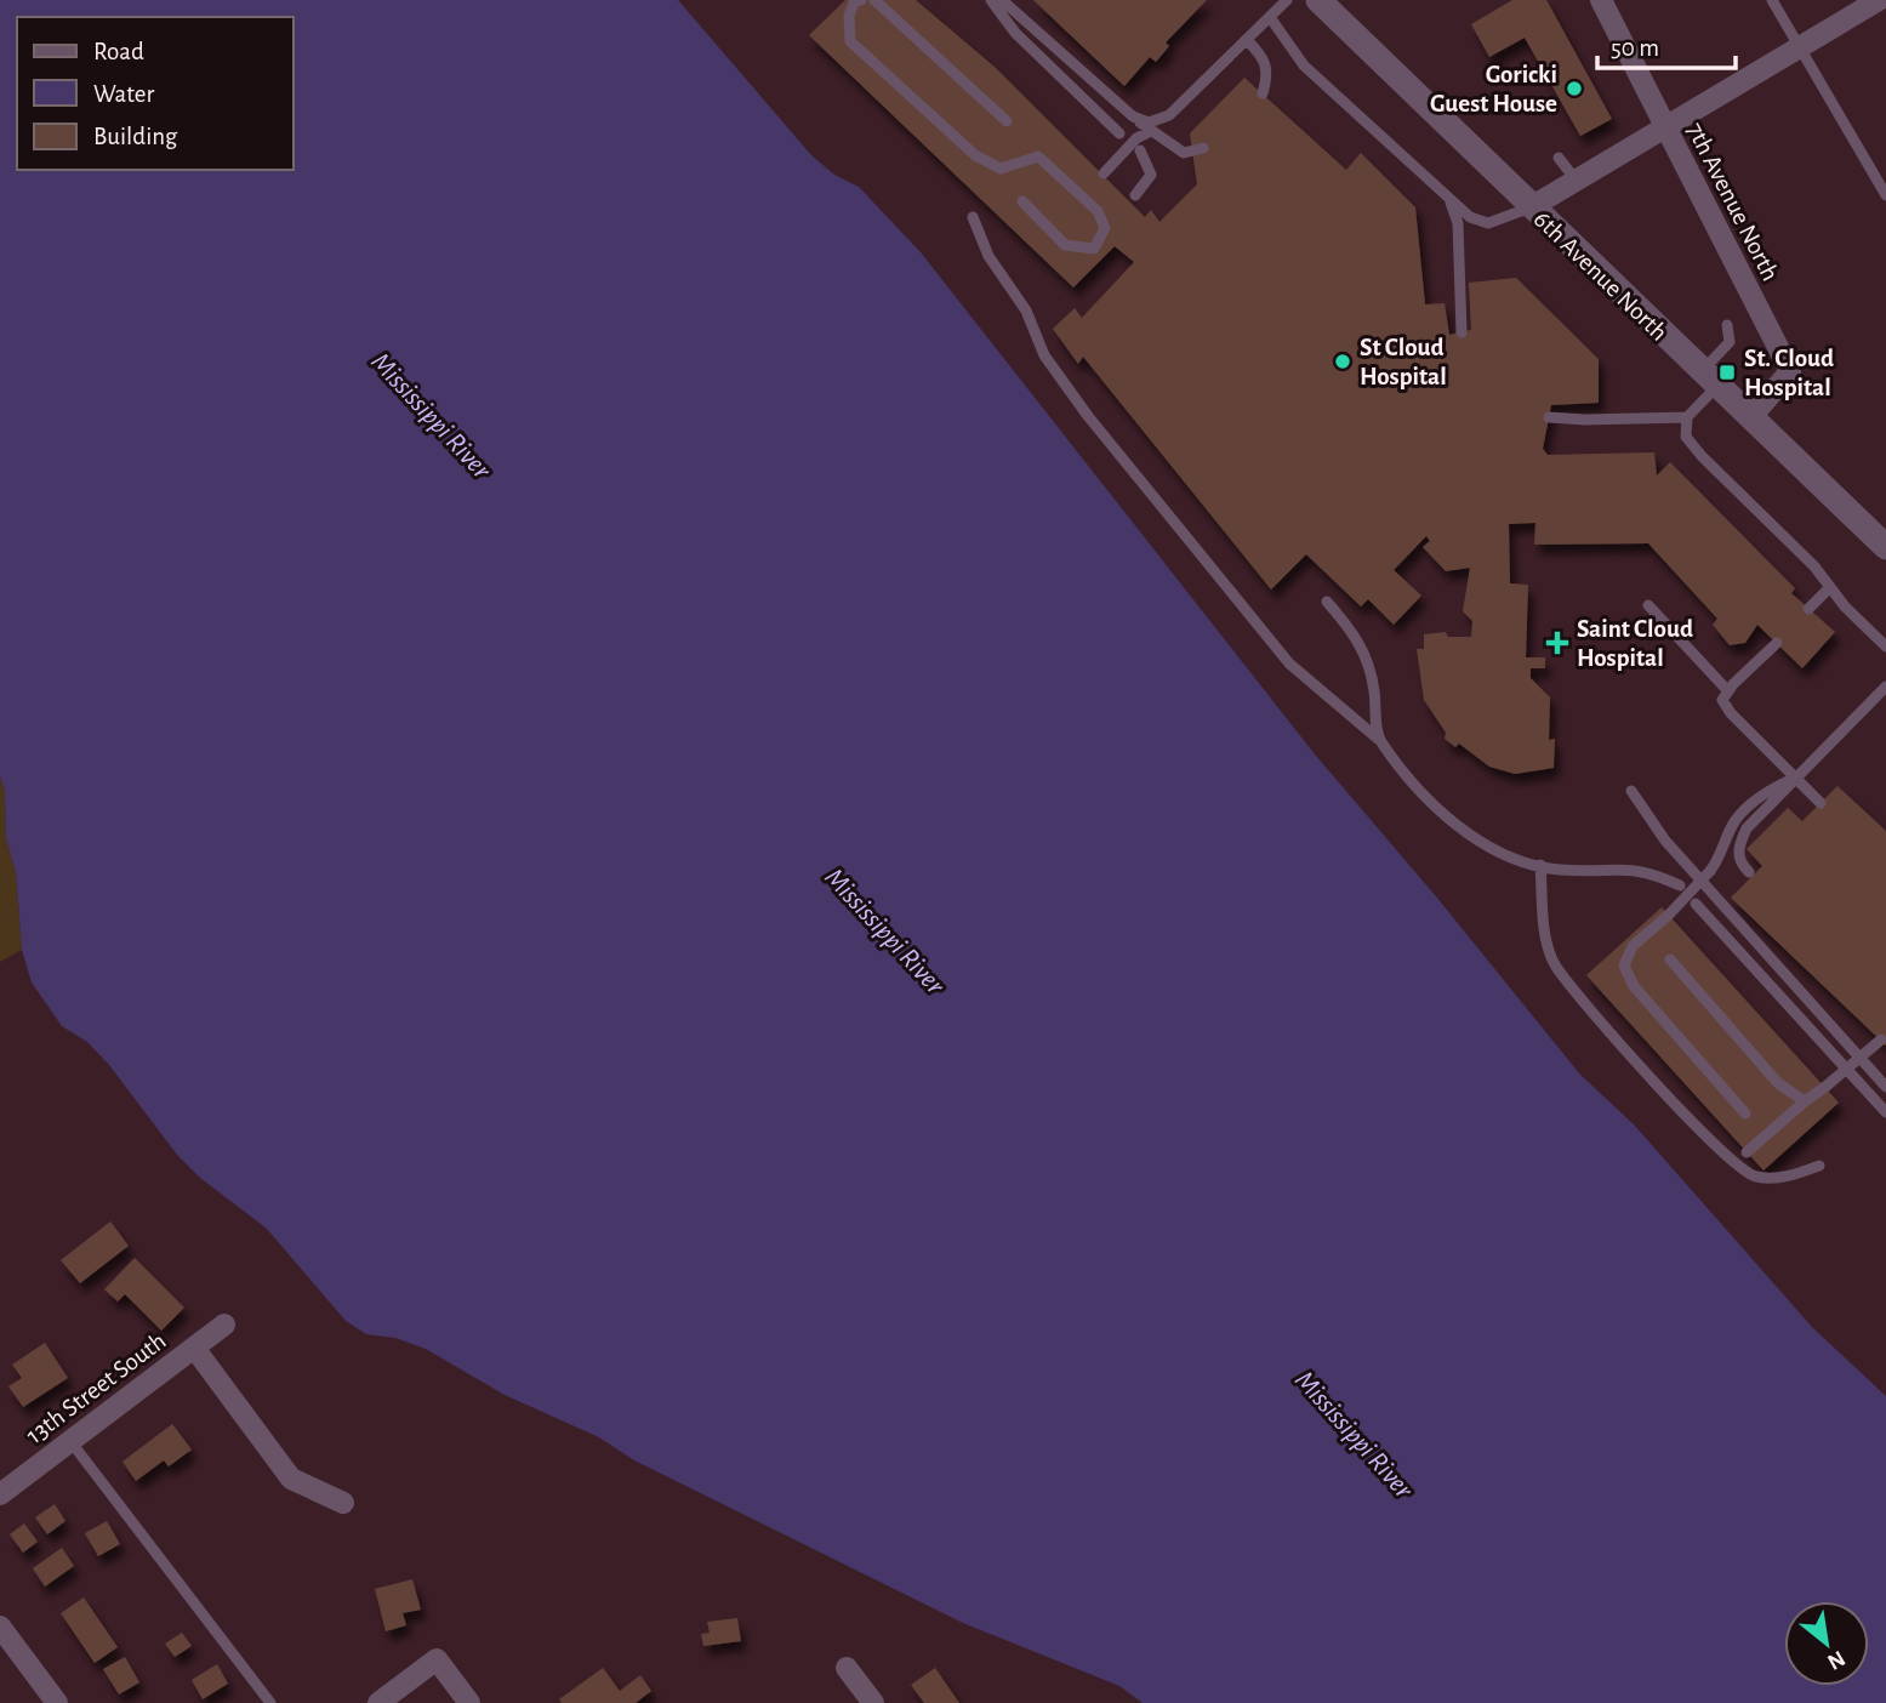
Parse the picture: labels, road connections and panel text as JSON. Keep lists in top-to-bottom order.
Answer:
{
  "streets": {
    "street": ["7th Avenue North", "6th Avenue North", "13th Street South"]
  },
  "crossings": [
    ["7th Avenue North", "6th Avenue North"]
  ],
  "water": ["Mississippi River"],
  "places": {
    "other": ["Goricki Guest House", "St Cloud Hospital"],
    "transit": ["St. Cloud Hospital"],
    "health": ["Saint Cloud Hospital"]
  },
  "legend": ["Road", "Water", "Building"],
  "scale_bar": "50 m",
  "north": "bottom right"
}
